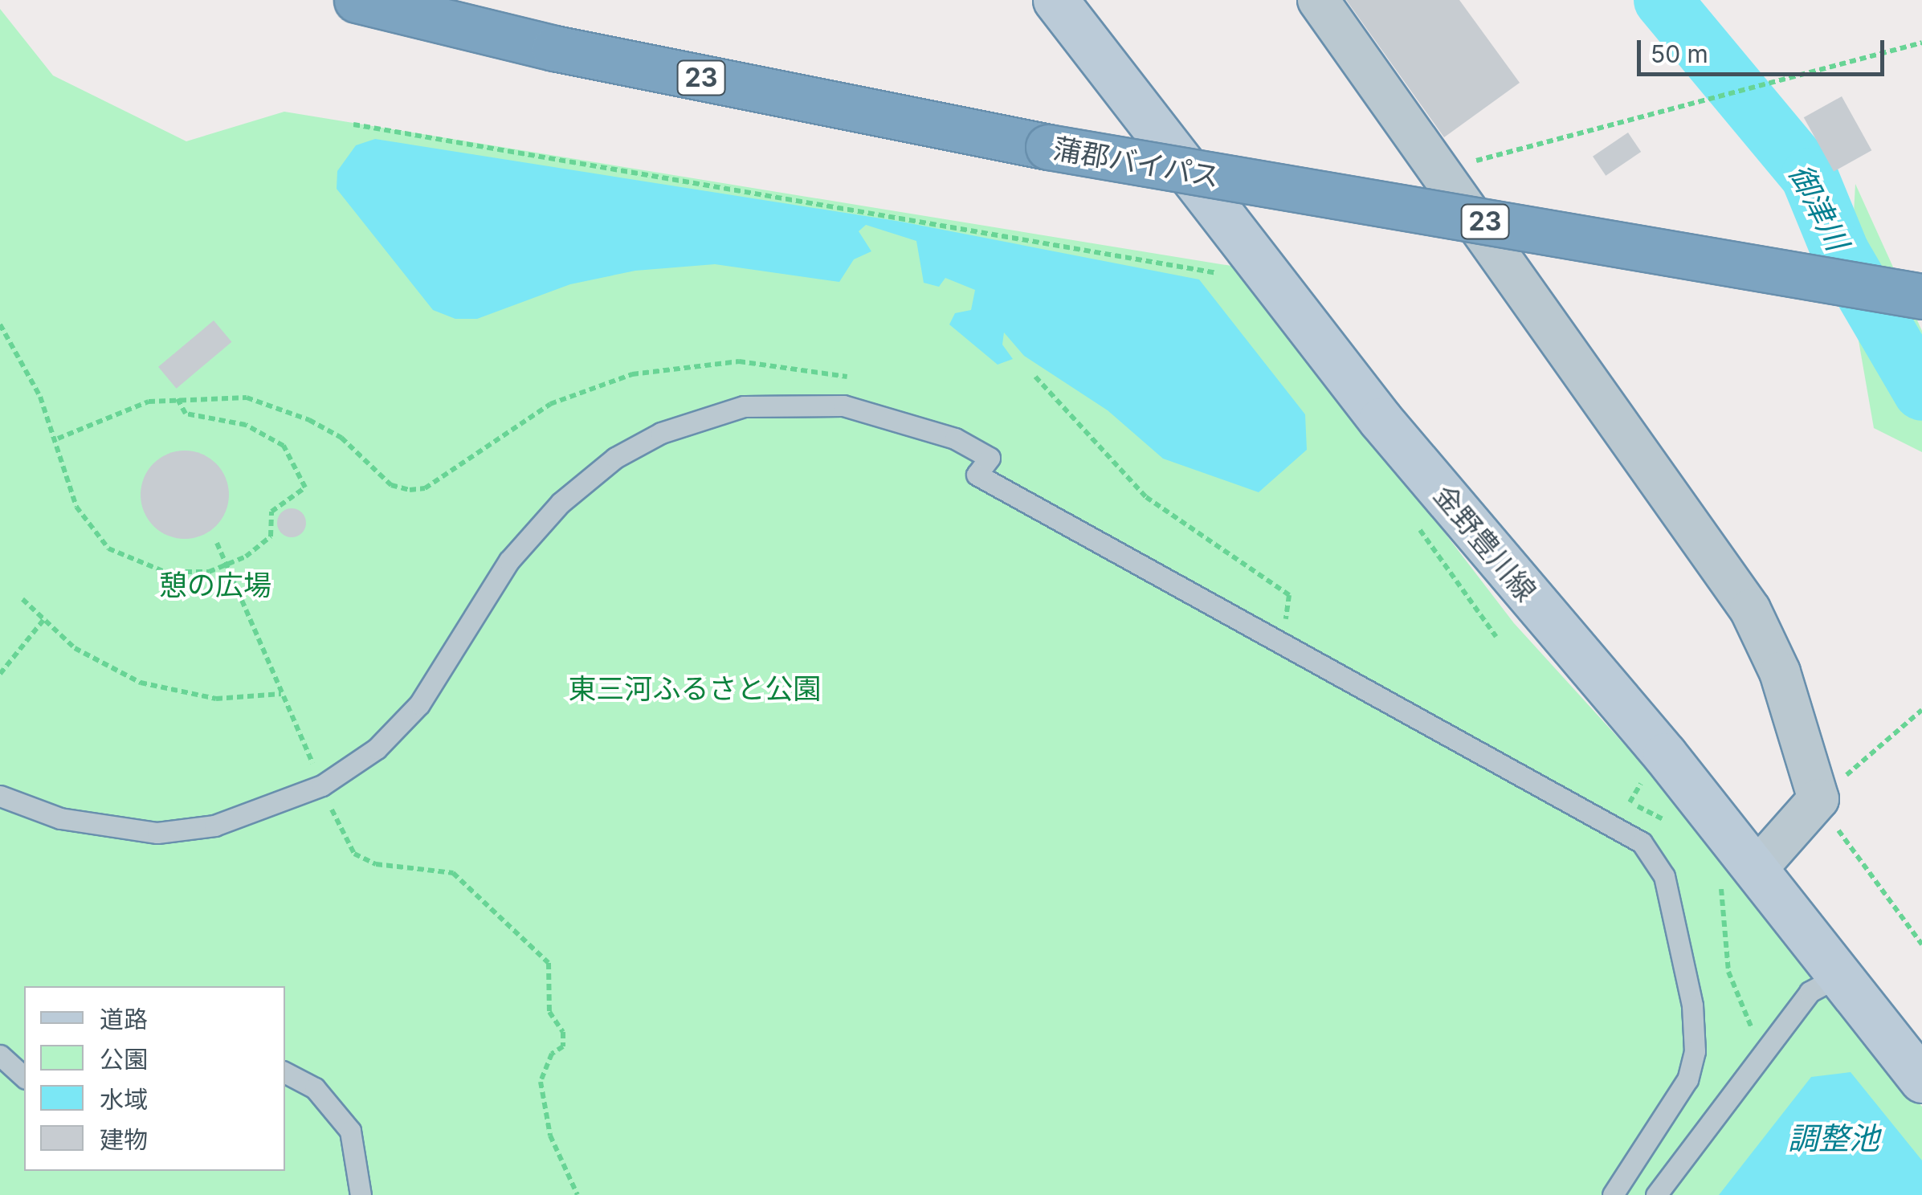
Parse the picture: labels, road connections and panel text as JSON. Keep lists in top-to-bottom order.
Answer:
{
  "streets": {
    "highway": ["23", "蒲郡バイパス"],
    "main road": ["金野豊川線"]
  },
  "water": ["御津川", "調整池"],
  "parks": ["憩の広場", "東三河ふるさと公園"],
  "legend": [
    "道路",
    "公園",
    "水域",
    "建物"
  ],
  "scale_bar": "50 m"
}
